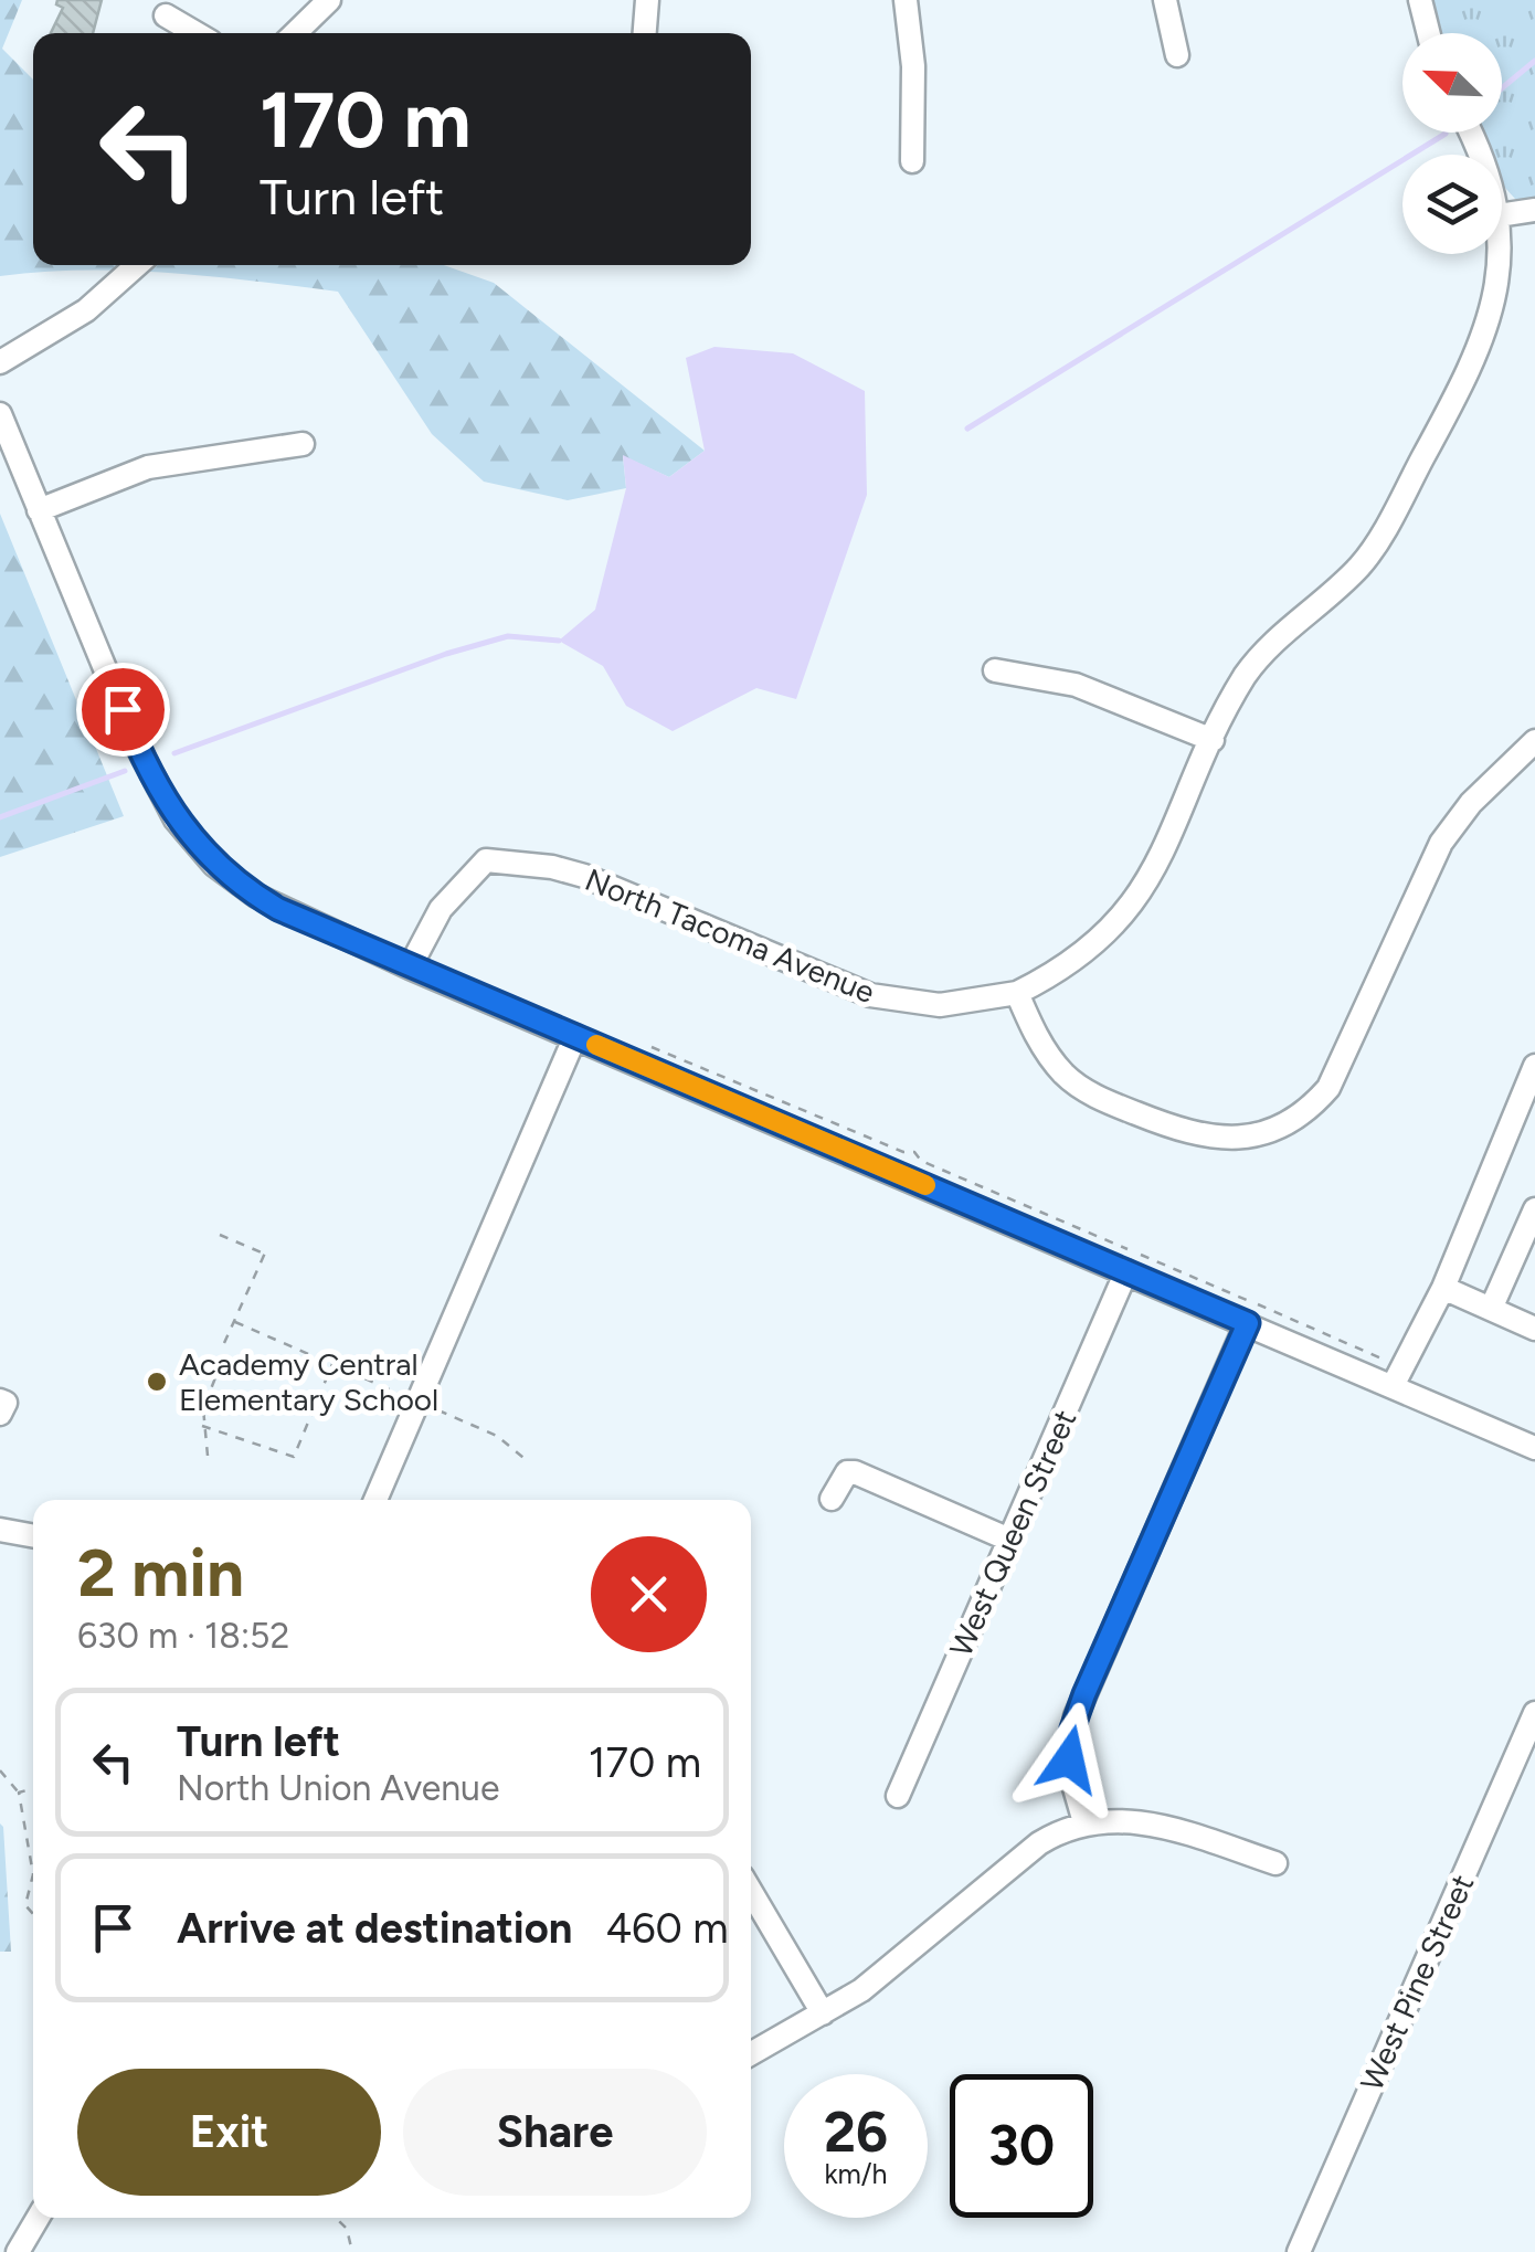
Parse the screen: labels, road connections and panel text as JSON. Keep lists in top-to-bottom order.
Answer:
{
  "streets": {
    "street": ["North Tacoma Avenue", "West Queen Street", "West Pine Street"]
  },
  "places": ["Academy Central Elementary School"],
  "north": "top left",
  "page": {
    "turn": ["170 m", "Turn left"],
    "heading": ["2 min", "630 m · 18:52"],
    "list": [
      {
        "name": "Turn left",
        "note": "North Union Avenue",
        "value": "170 m"
      },
      {
        "name": "Arrive at destination",
        "value": "460 m"
      }
    ],
    "buttons": ["Exit", "Share"],
    "speed": "26 km/h",
    "limit": "30"
  }
}
